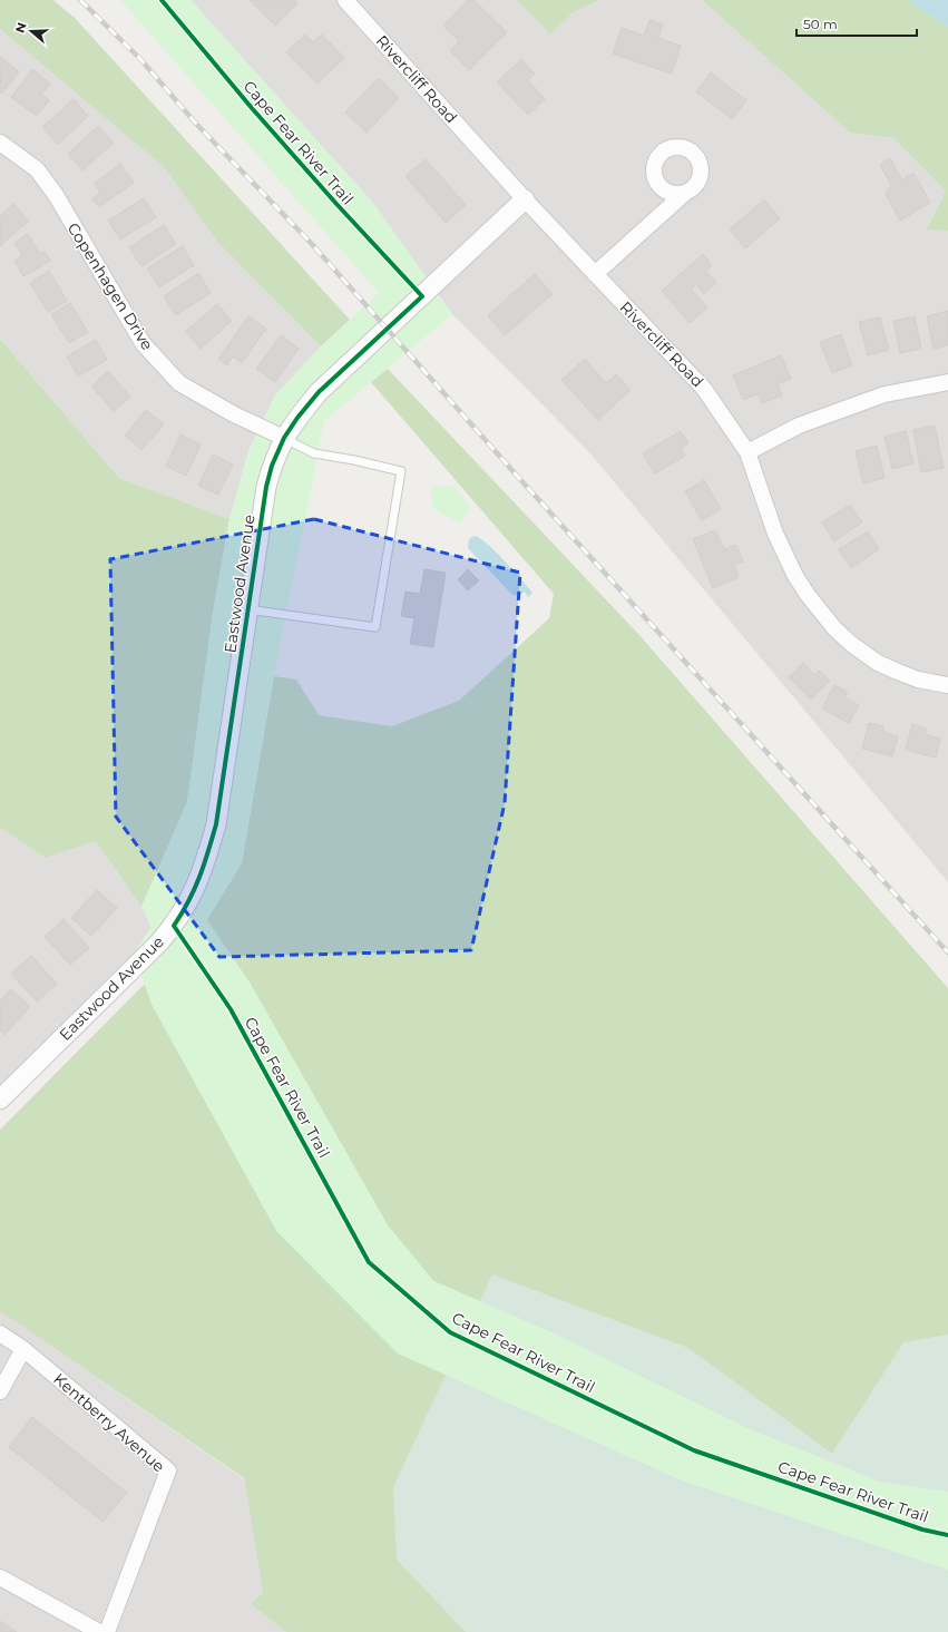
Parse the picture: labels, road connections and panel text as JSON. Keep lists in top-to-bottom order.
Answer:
{
  "streets": {
    "street": [
      "Rivercliff Road",
      "Copenhagen Drive",
      "Eastwood Avenue",
      "Kentberry Avenue"
    ],
    "cycle path": ["Cape Fear River Trail"]
  },
  "crossings": [
    ["Rivercliff Road", "Eastwood Avenue"],
    ["Copenhagen Drive", "Eastwood Avenue"]
  ],
  "scale_bar": "50 m",
  "north": "left"
}
